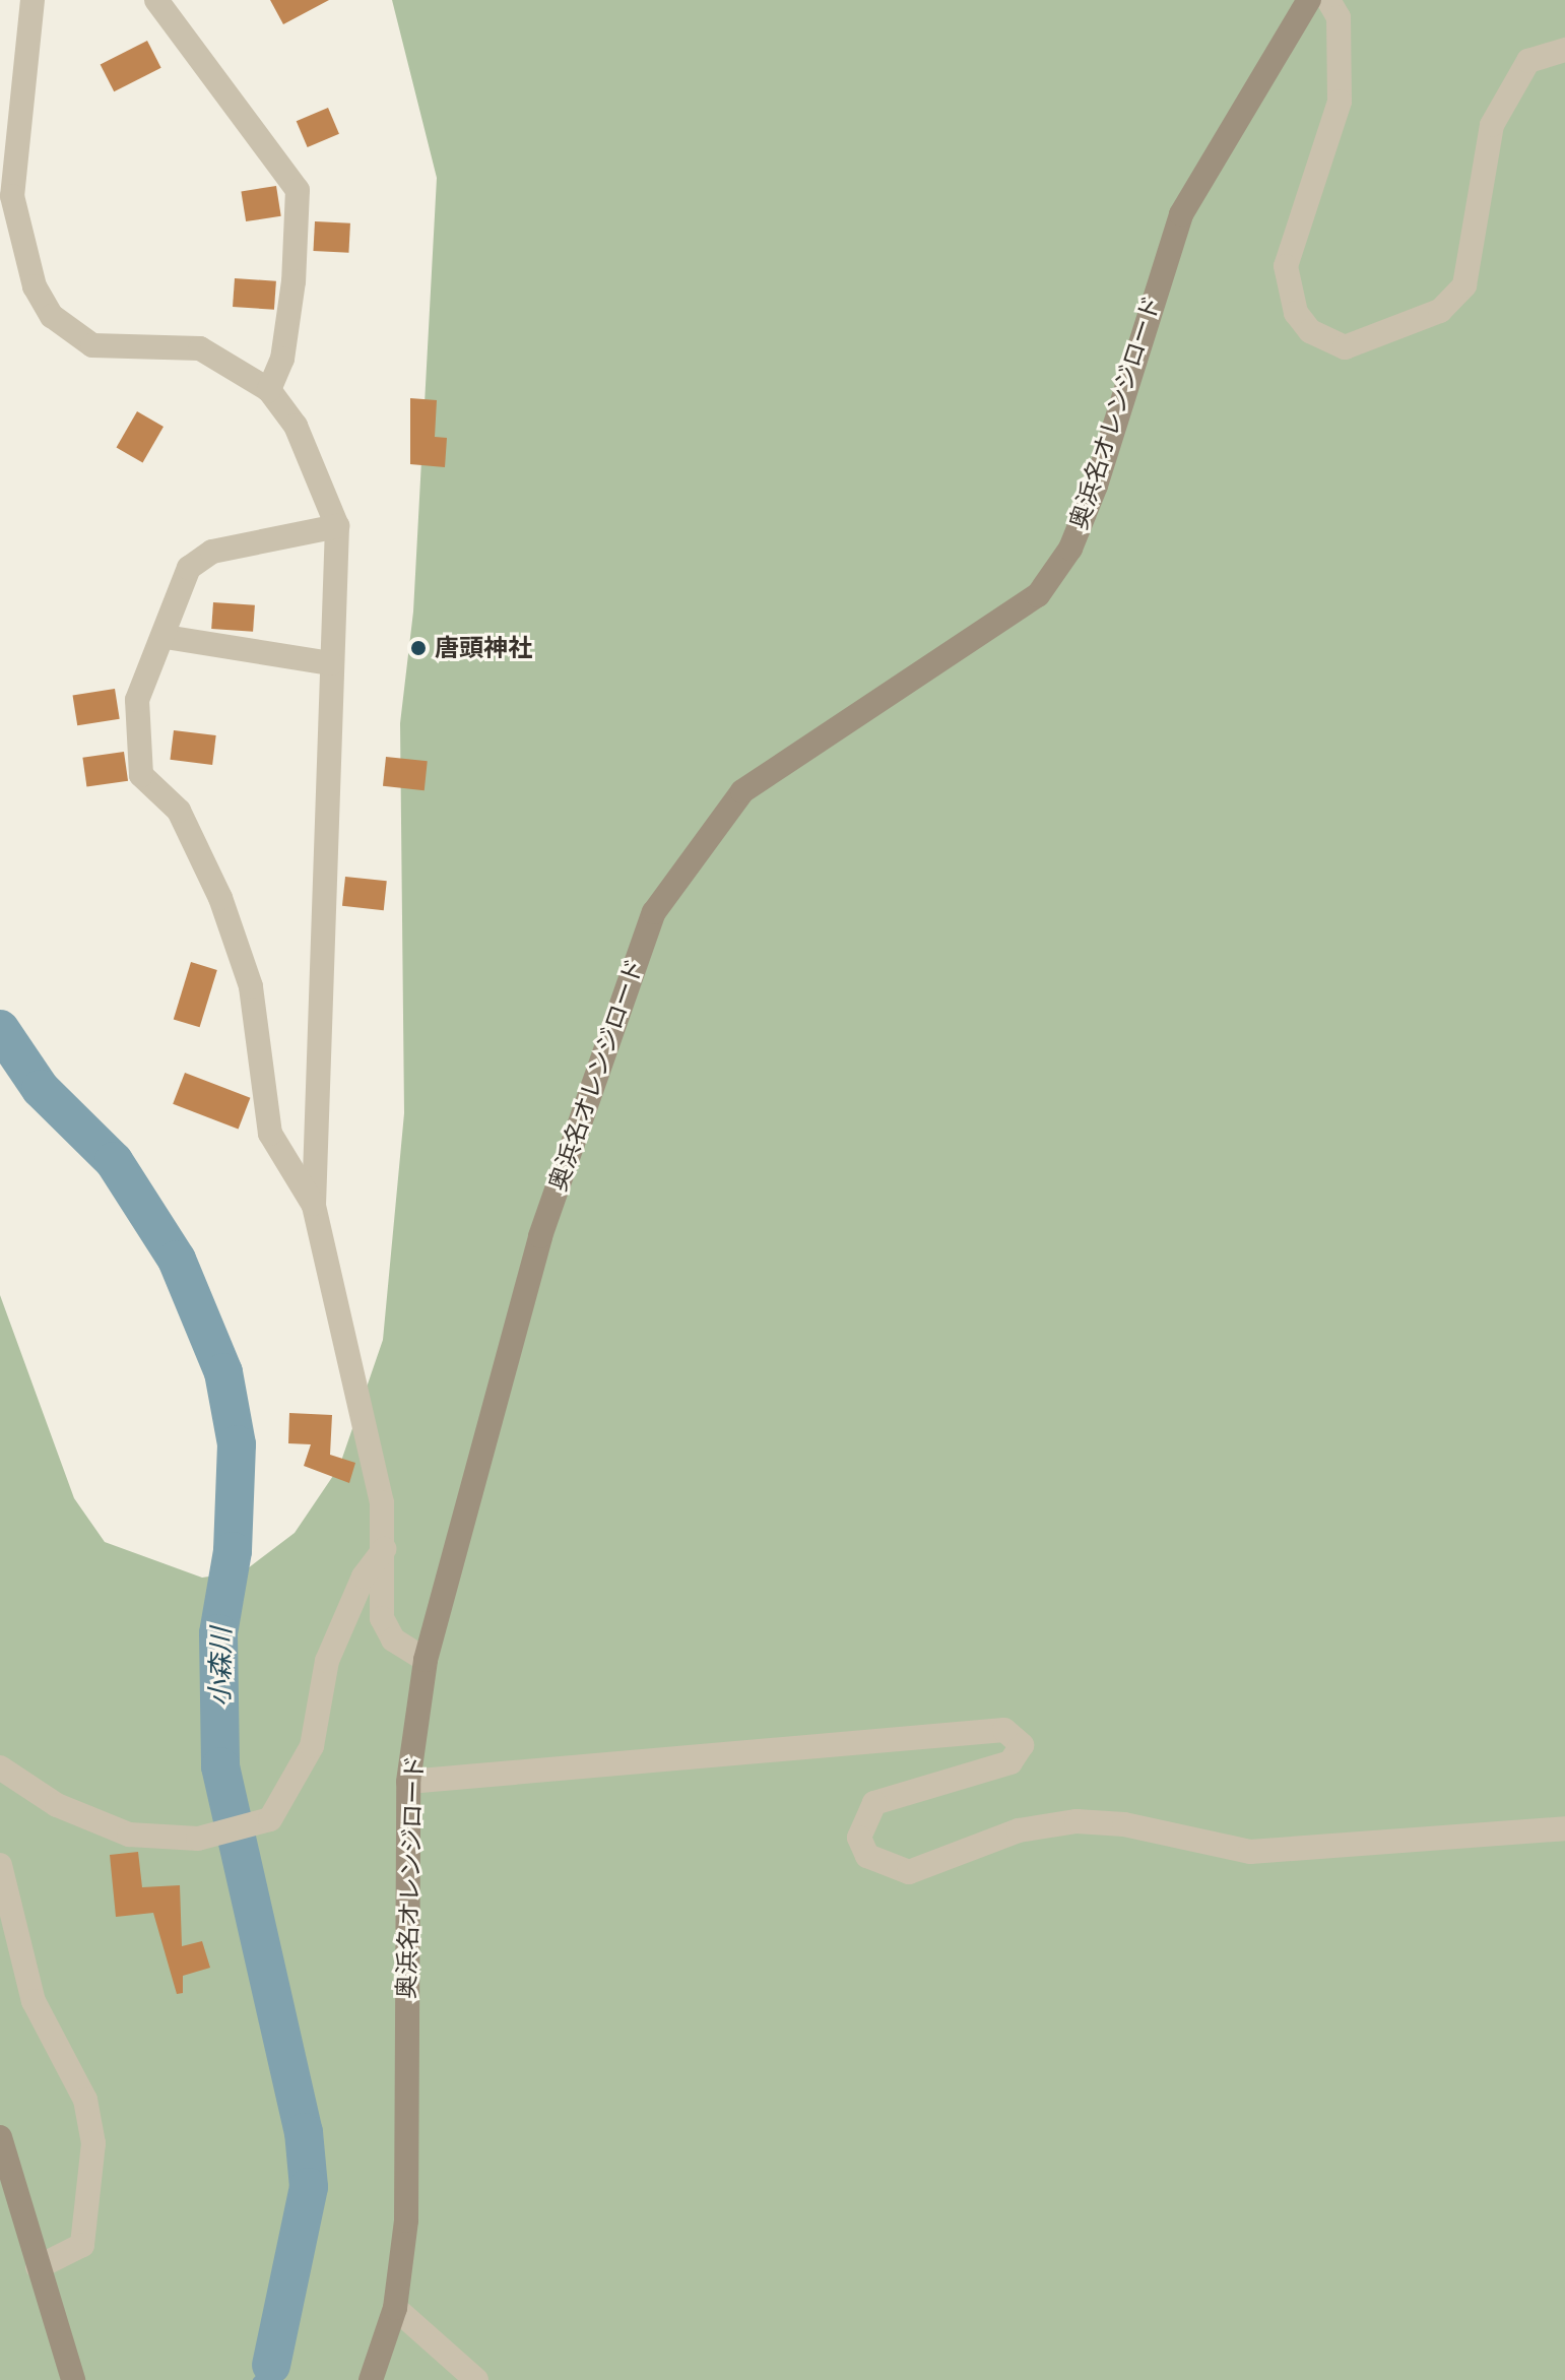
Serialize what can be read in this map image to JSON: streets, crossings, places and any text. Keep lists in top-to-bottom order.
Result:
{
  "streets": {
    "street": ["奥浜名オレンジロード"]
  },
  "water": ["小森川"],
  "places": ["唐頭神社"]
}
